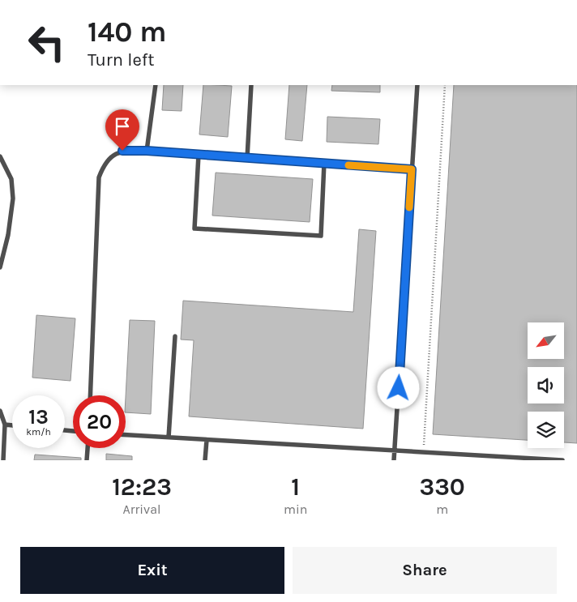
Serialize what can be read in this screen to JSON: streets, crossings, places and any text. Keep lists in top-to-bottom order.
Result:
{
  "north": "bottom left",
  "page": {
    "turn": ["140 m", "Turn left"],
    "speed": "13 km/h",
    "limit": "20",
    "eta": [
      "12:23",
      "Arrival",
      "1",
      "min",
      "330",
      "m"
    ],
    "buttons": ["Exit", "Share"]
  }
}
